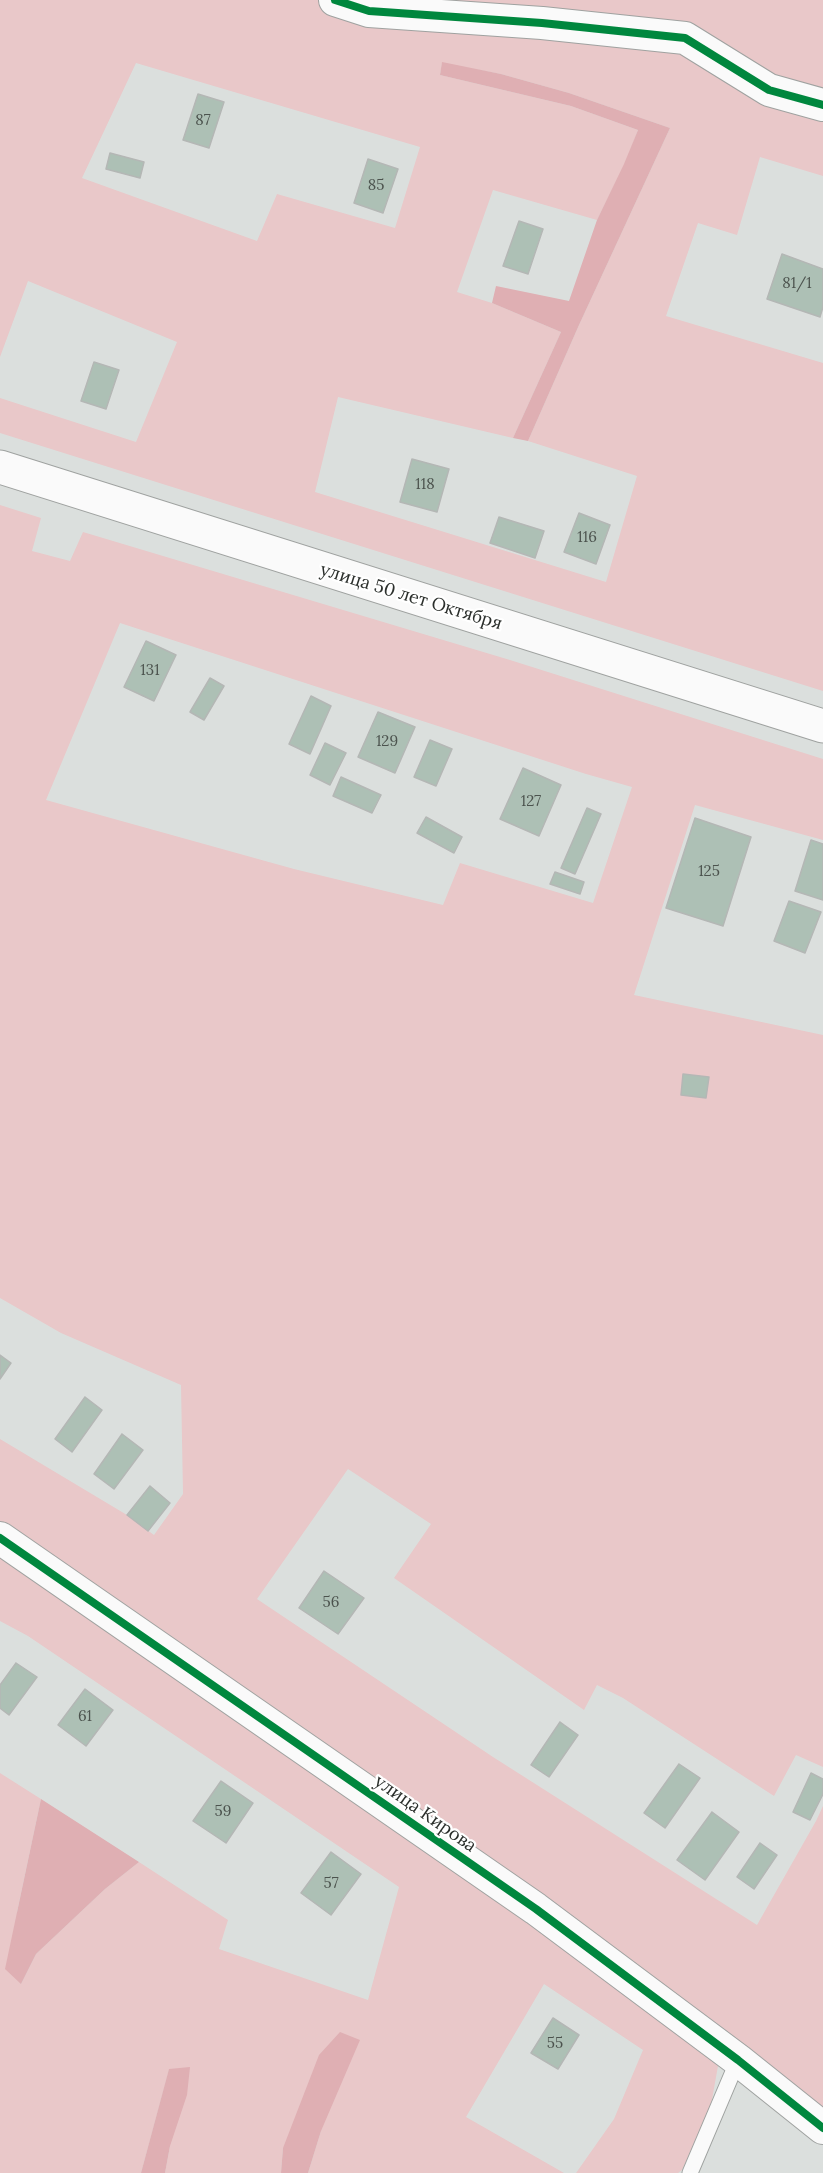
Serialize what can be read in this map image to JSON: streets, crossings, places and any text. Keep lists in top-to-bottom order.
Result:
{
  "streets": {
    "main road": ["улица 50 лет Октября"],
    "street": ["улица Кирова"]
  },
  "house_numbers": [
    "87",
    "85",
    "81/1",
    "118",
    "116",
    "131",
    "129",
    "127",
    "125",
    "56",
    "61",
    "59",
    "57",
    "55"
  ]
}
